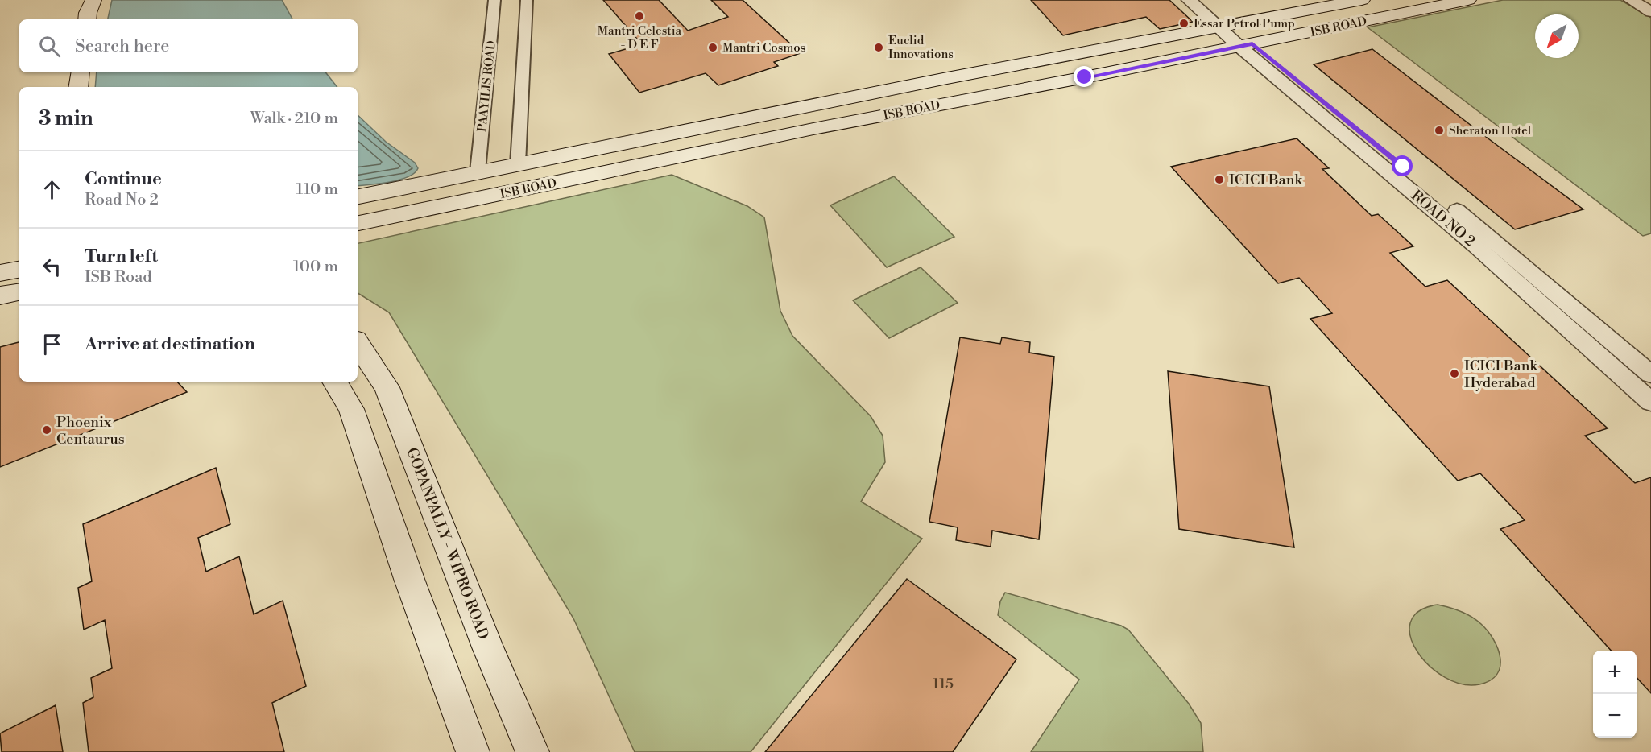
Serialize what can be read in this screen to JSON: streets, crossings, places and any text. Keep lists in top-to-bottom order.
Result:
{
  "streets": {
    "main road": ["ISB ROAD", "GOPANPALLY - WIPRO ROAD"],
    "street": ["PAAYILIS ROAD", "ROAD NO 2"]
  },
  "crossings": [
    ["ISB ROAD", "PAAYILIS ROAD"],
    ["ISB ROAD", "ROAD NO 2"]
  ],
  "places": [
    "Mantri Celestia - D E F",
    "Essar Petrol Pump",
    "Mantri Cosmos",
    "Euclid Innovations",
    "Sheraton Hotel",
    "ICICI Bank",
    "ICICI Bank Hyderabad",
    "Phoenix Centaurus"
  ],
  "house_numbers": ["115"],
  "north": "bottom left",
  "page": {
    "search": "Search here",
    "heading": ["3 min", "Walk · 210 m"],
    "list": [
      ["Continue", "Road No 2", "110 m"],
      ["Turn left", "ISB Road", "100 m"],
      "Arrive at destination"
    ],
    "map_buttons": ["+", "−"]
  }
}
